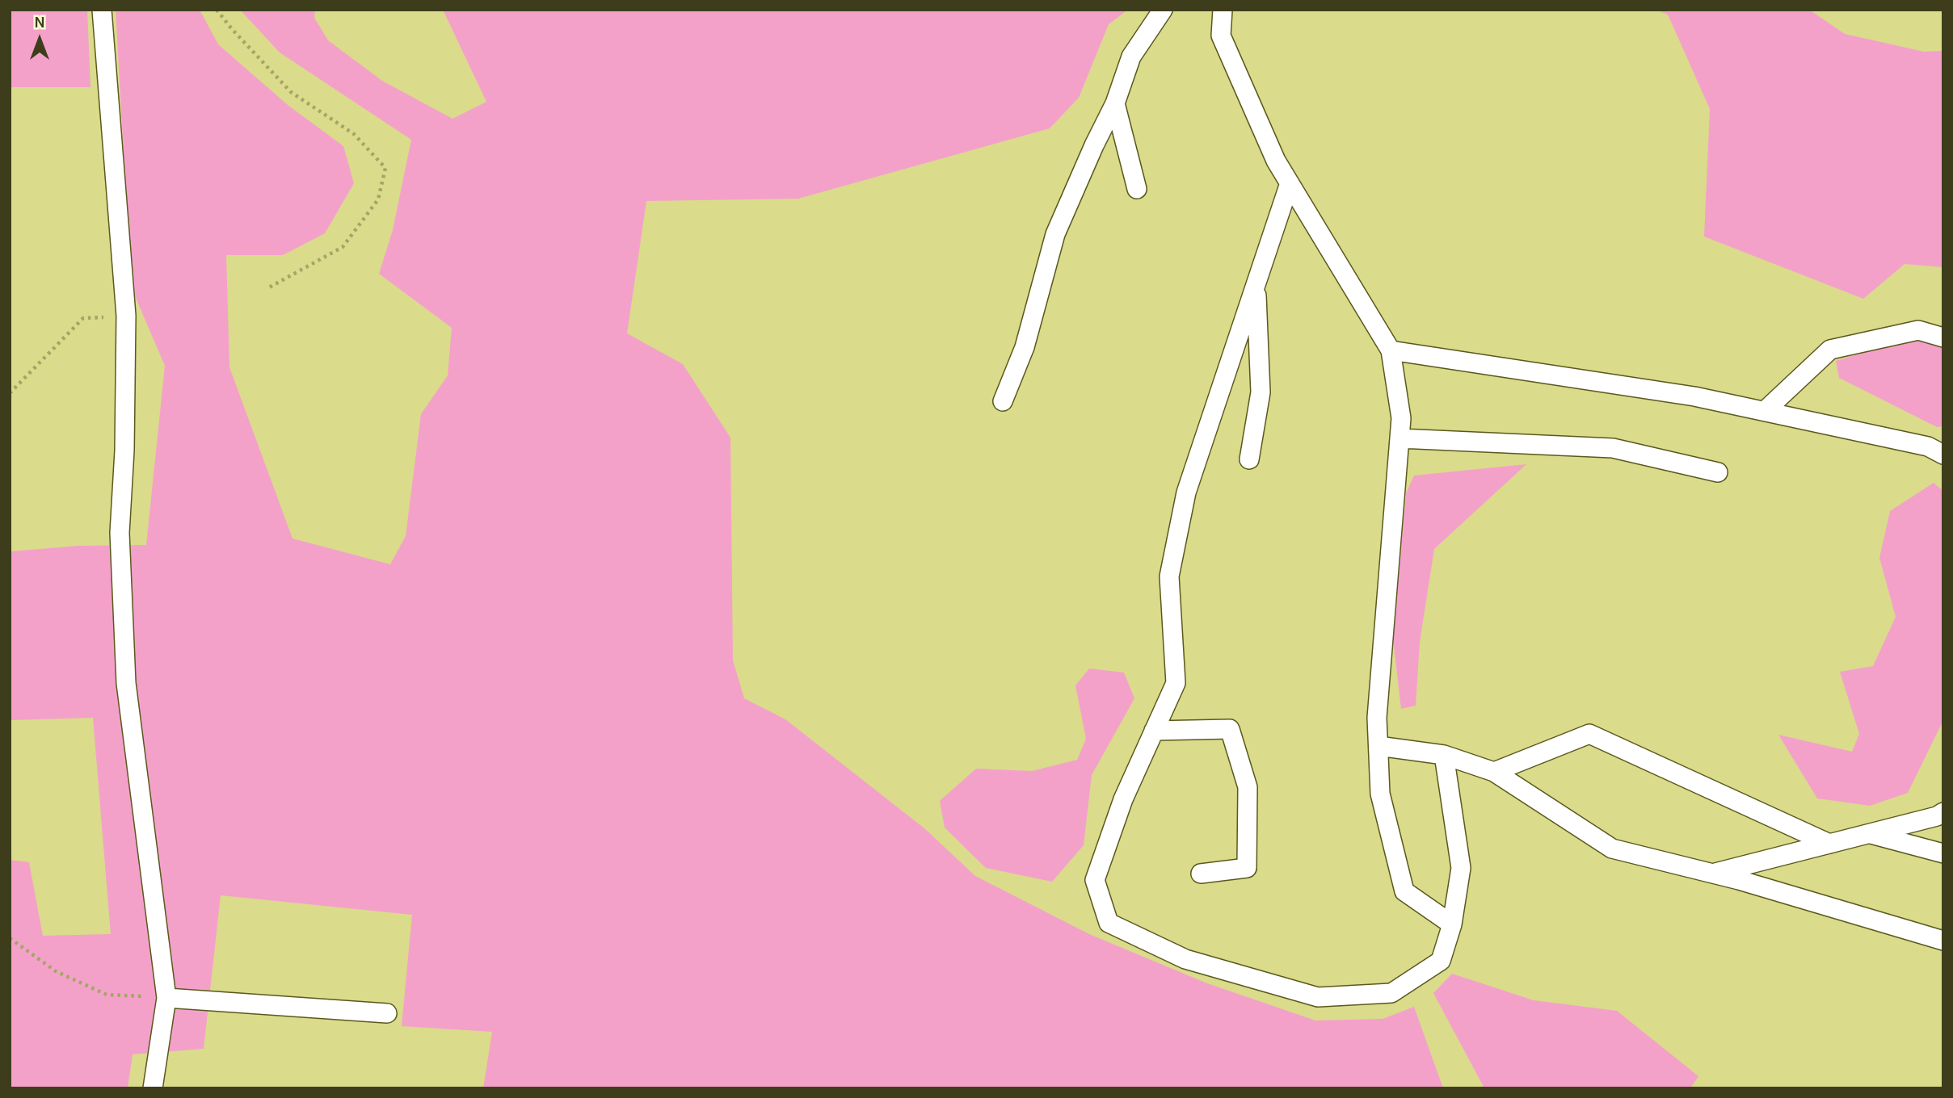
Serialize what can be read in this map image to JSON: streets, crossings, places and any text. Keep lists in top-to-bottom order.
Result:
{
  "north": "top"
}
